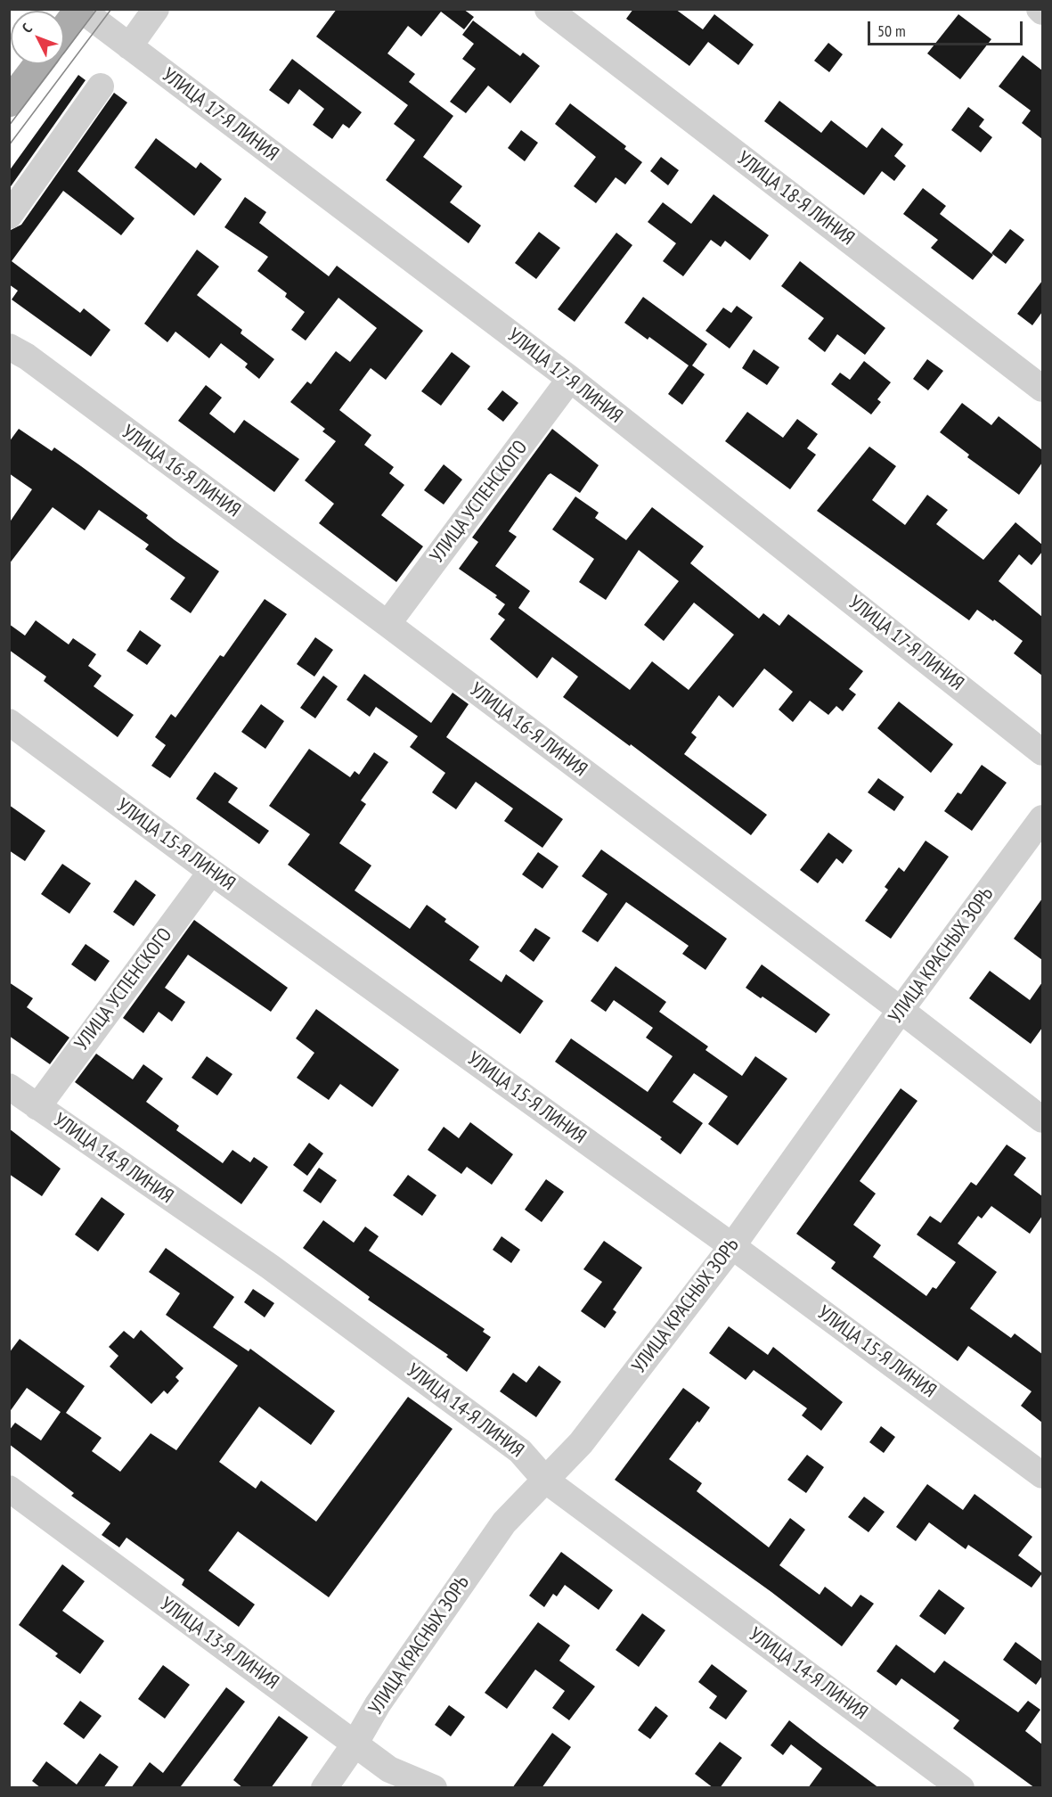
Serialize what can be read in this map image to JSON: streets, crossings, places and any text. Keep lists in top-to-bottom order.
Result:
{
  "streets": {
    "street": [
      "УЛИЦА 17-Я ЛИНИЯ",
      "УЛИЦА 18-Я ЛИНИЯ",
      "УЛИЦА 16-Я ЛИНИЯ",
      "УЛИЦА УСПЕНСКОГО",
      "УЛИЦА 15-Я ЛИНИЯ",
      "УЛИЦА КРАСНЫХ ЗОРЬ",
      "УЛИЦА 14-Я ЛИНИЯ",
      "УЛИЦА 13-Я ЛИНИЯ"
    ]
  },
  "crossings": [
    ["УЛИЦА 17-Я ЛИНИЯ", "УЛИЦА УСПЕНСКОГО"],
    ["УЛИЦА 16-Я ЛИНИЯ", "УЛИЦА УСПЕНСКОГО"],
    ["УЛИЦА 16-Я ЛИНИЯ", "УЛИЦА КРАСНЫХ ЗОРЬ"],
    ["УЛИЦА УСПЕНСКОГО", "УЛИЦА 15-Я ЛИНИЯ"],
    ["УЛИЦА УСПЕНСКОГО", "УЛИЦА 14-Я ЛИНИЯ"],
    ["УЛИЦА 15-Я ЛИНИЯ", "УЛИЦА КРАСНЫХ ЗОРЬ"],
    ["УЛИЦА КРАСНЫХ ЗОРЬ", "УЛИЦА 14-Я ЛИНИЯ"],
    ["УЛИЦА КРАСНЫХ ЗОРЬ", "УЛИЦА 13-Я ЛИНИЯ"]
  ],
  "scale_bar": "50 m",
  "north": "top left"
}
